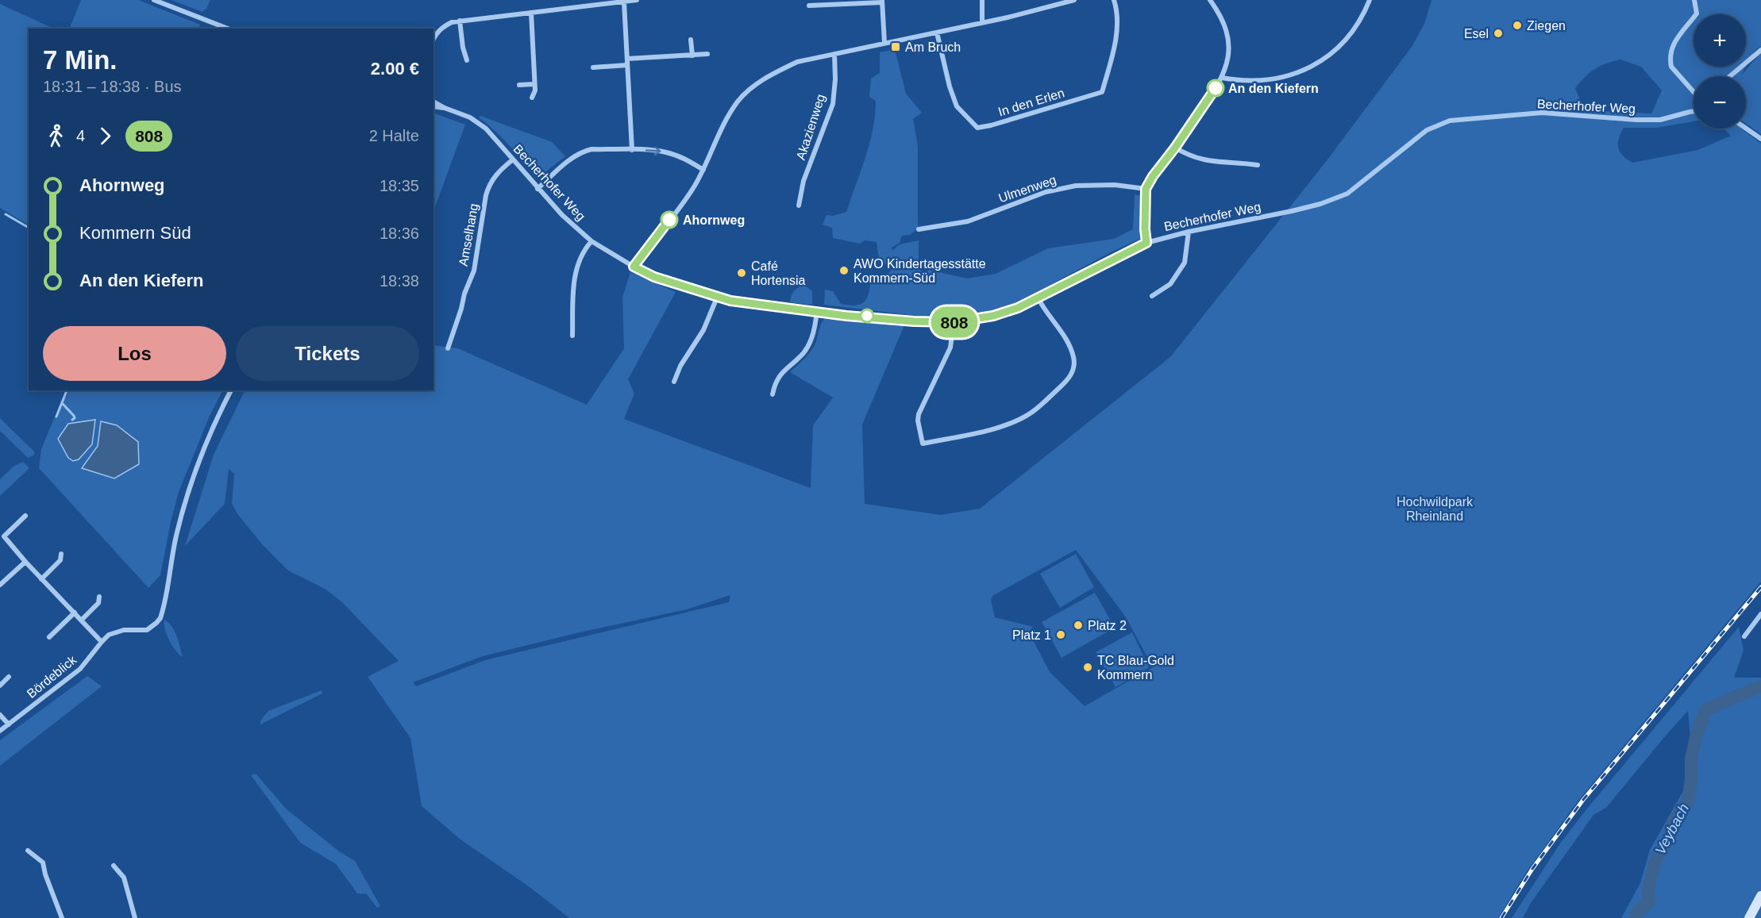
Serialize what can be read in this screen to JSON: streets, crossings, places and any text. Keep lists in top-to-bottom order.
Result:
{
  "streets": {
    "street": [
      "In den Erlen",
      "Becherhofer Weg",
      "Akazienweg",
      "Ulmenweg",
      "Amselhang",
      "Bördeblick"
    ]
  },
  "crossings": [
    ["Becherhofer Weg", "Amselhang"]
  ],
  "water": ["Veybach"],
  "parks": ["Hochwildpark Rheinland"],
  "places": {
    "other": [
      "Ziegen",
      "Esel",
      "An den Kiefern",
      "Ahornweg",
      "AWO Kindertagesstätte Kommern-Süd",
      "Café Hortensia",
      "Platz 2",
      "Platz 1",
      "TC Blau-Gold Kommern"
    ],
    "transit": ["Am Bruch"]
  },
  "lines": ["bus line 808"],
  "page": {
    "on_map": "808",
    "map_buttons": ["+", "−"],
    "heading": ["7 Min.", "18:31 – 18:38 · Bus", "2.00 €"],
    "legs": ["4", "808", "2 Halte"],
    "list": [
      {
        "name": "Ahornweg",
        "value": "18:35"
      },
      {
        "name": "Kommern Süd",
        "value": "18:36"
      },
      {
        "name": "An den Kiefern",
        "value": "18:38"
      }
    ],
    "buttons": ["Los", "Tickets"]
  }
}
